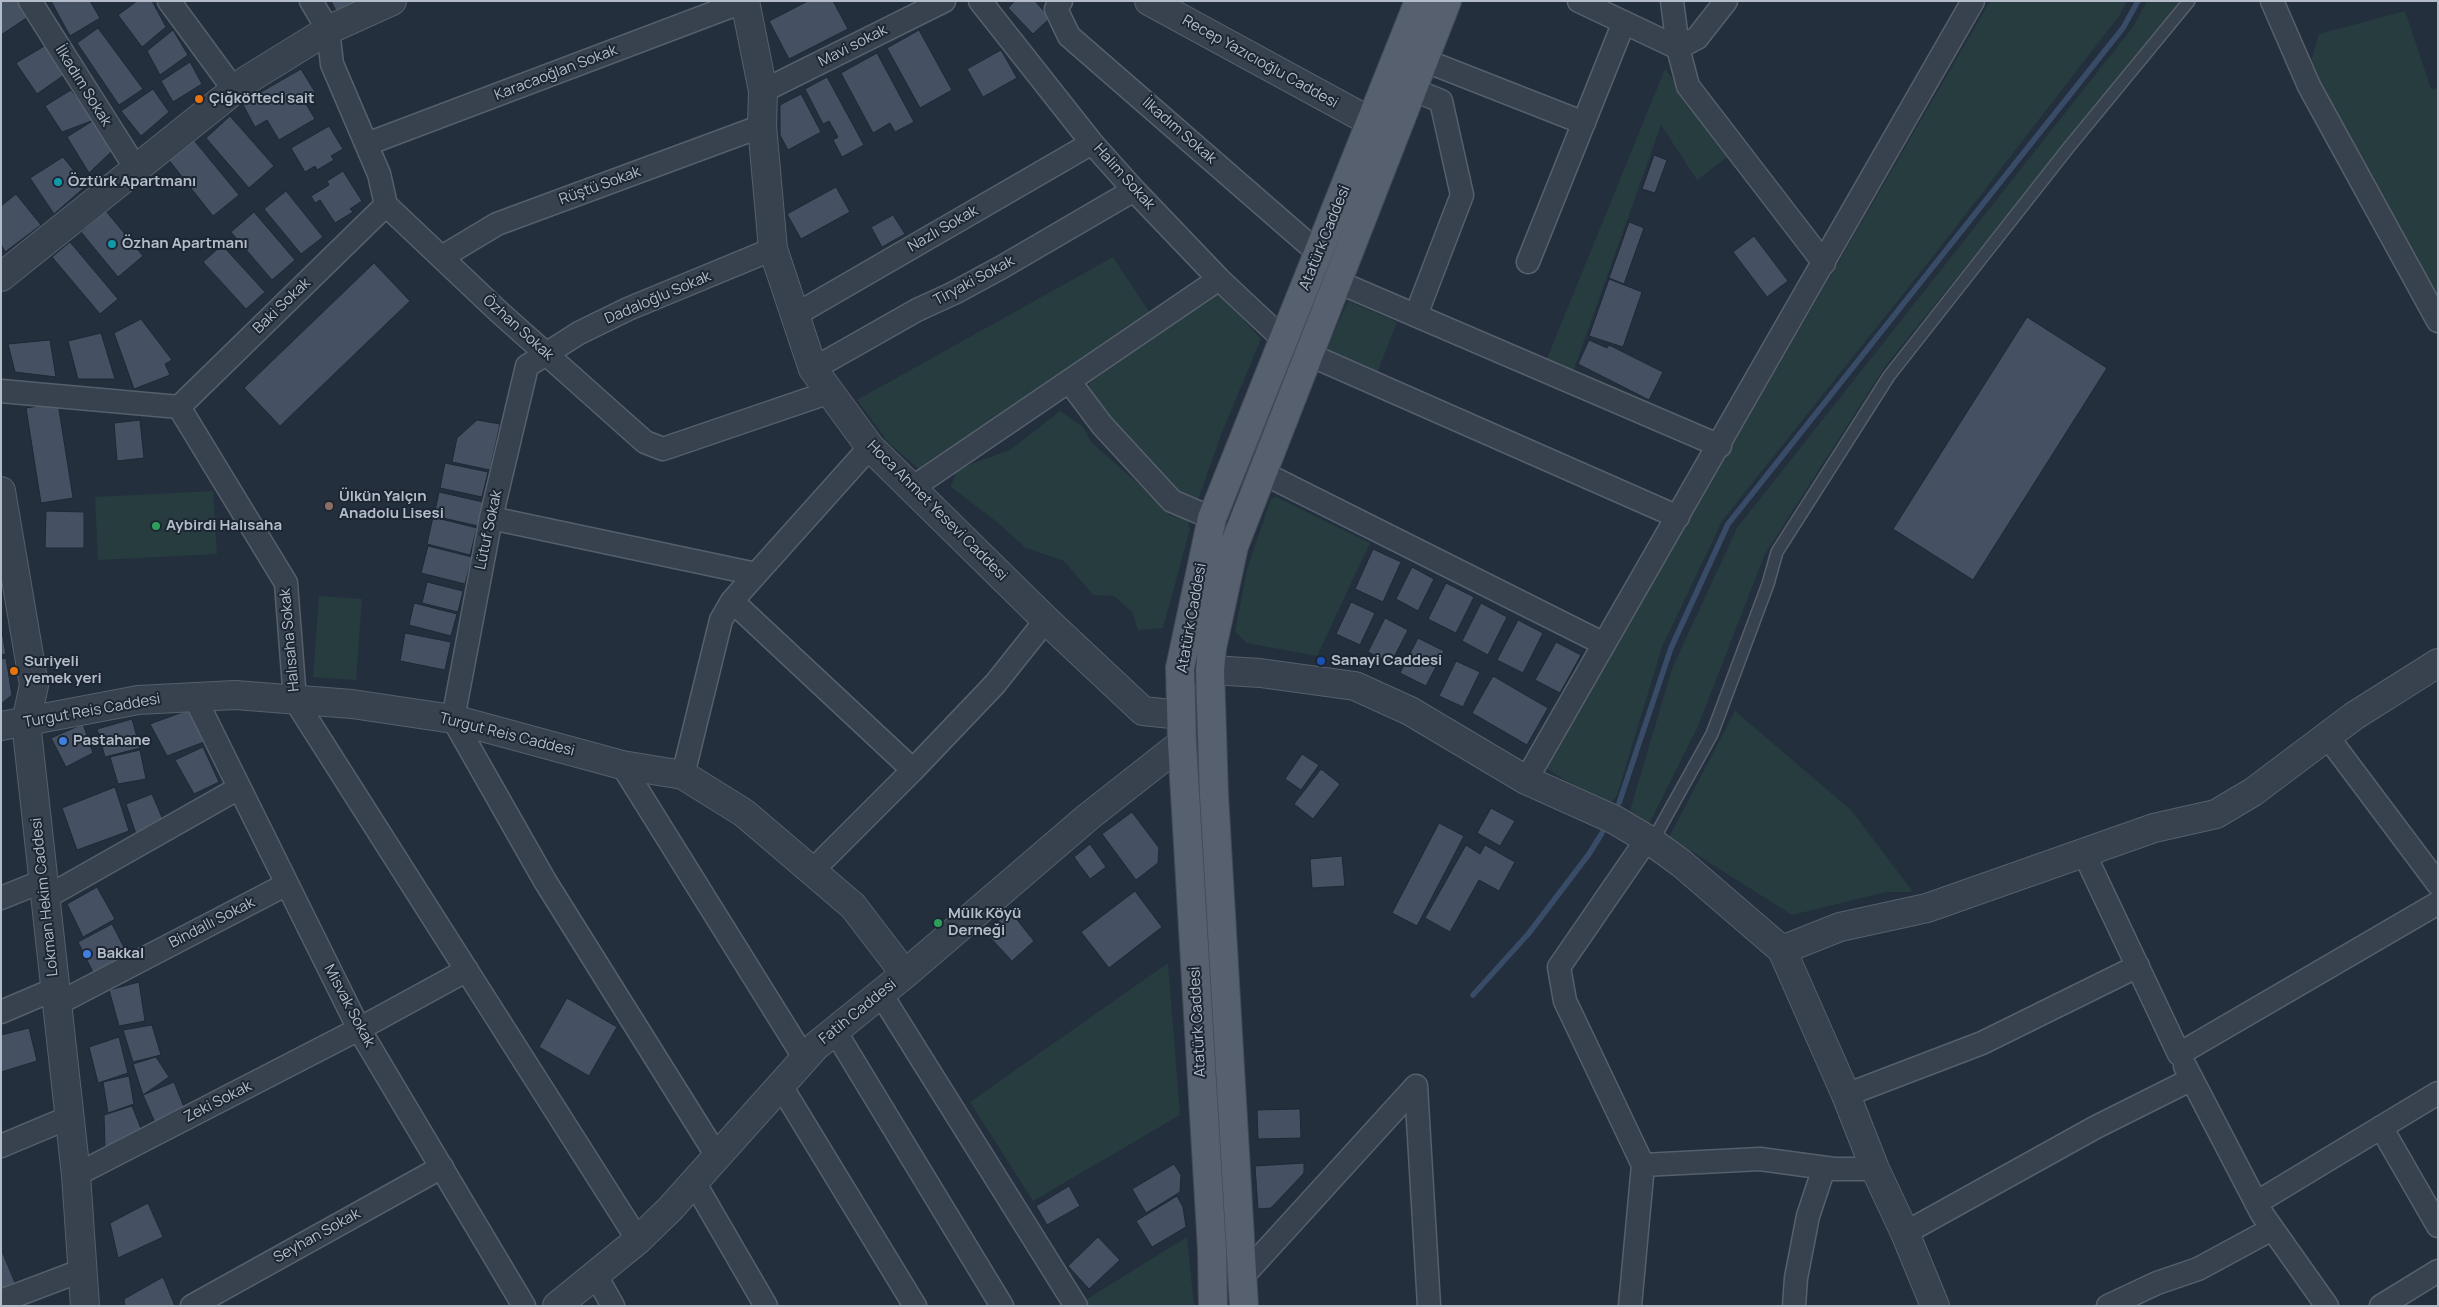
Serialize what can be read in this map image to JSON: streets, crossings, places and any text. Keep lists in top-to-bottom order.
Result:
{
  "streets": {
    "main road": ["Atatürk Caddesi"],
    "street": [
      "Mavi sokak",
      "Recep Yazıcıoğlu Caddesi",
      "Karacaoğlan Sokak",
      "İlkadım Sokak",
      "Halim Sokak",
      "Rüştü Sokak",
      "Nazlı Sokak",
      "Tiryaki Sokak",
      "Dadaloğlu Sokak",
      "Baki Sokak",
      "Özhan Sokak",
      "Hoca Ahmet Yesevi Caddesi",
      "Lütuf Sokak",
      "Halısaha Sokak",
      "Turgut Reis Caddesi",
      "Lokman Hekim Caddesi",
      "Bindallı Sokak",
      "Misvak Sokak",
      "Fatih Caddesi",
      "Zeki Sokak",
      "Seyhan Sokak"
    ]
  },
  "crossings": [
    ["Mavi sokak", "Hoca Ahmet Yesevi Caddesi"],
    ["Recep Yazıcıoğlu Caddesi", "Atatürk Caddesi"],
    ["Karacaoğlan Sokak", "Hoca Ahmet Yesevi Caddesi"],
    ["İlkadım Sokak", "Atatürk Caddesi"],
    ["Halim Sokak", "Nazlı Sokak"],
    ["Halim Sokak", "Atatürk Caddesi"],
    ["Halim Sokak", "Tiryaki Sokak"],
    ["Rüştü Sokak", "Özhan Sokak"],
    ["Rüştü Sokak", "Hoca Ahmet Yesevi Caddesi"],
    ["Nazlı Sokak", "Hoca Ahmet Yesevi Caddesi"],
    ["Atatürk Caddesi", "Hoca Ahmet Yesevi Caddesi"],
    ["Atatürk Caddesi", "Fatih Caddesi"],
    ["Tiryaki Sokak", "Hoca Ahmet Yesevi Caddesi"],
    ["Dadaloğlu Sokak", "Özhan Sokak"],
    ["Dadaloğlu Sokak", "Hoca Ahmet Yesevi Caddesi"],
    ["Dadaloğlu Sokak", "Lütuf Sokak"],
    ["Baki Sokak", "Özhan Sokak"],
    ["Baki Sokak", "Halısaha Sokak"],
    ["Özhan Sokak", "Hoca Ahmet Yesevi Caddesi"],
    ["Özhan Sokak", "Lütuf Sokak"],
    ["Lütuf Sokak", "Turgut Reis Caddesi"],
    ["Halısaha Sokak", "Turgut Reis Caddesi"],
    ["Halısaha Sokak", "Fatih Caddesi"],
    ["Halısaha Sokak", "Zeki Sokak"],
    ["Turgut Reis Caddesi", "Lokman Hekim Caddesi"],
    ["Turgut Reis Caddesi", "Misvak Sokak"],
    ["Turgut Reis Caddesi", "Fatih Caddesi"],
    ["Lokman Hekim Caddesi", "Bindallı Sokak"],
    ["Lokman Hekim Caddesi", "Zeki Sokak"],
    ["Bindallı Sokak", "Misvak Sokak"],
    ["Misvak Sokak", "Zeki Sokak"],
    ["Misvak Sokak", "Seyhan Sokak"]
  ],
  "places": [
    "Çiğköfteci sait",
    "Öztürk Apartmanı",
    "Özhan Apartmanı",
    "Ülkün Yalçın Anadolu Lisesi",
    "Aybirdi Halısaha",
    "Sanayi Caddesi",
    "Suriyeli yemek yeri",
    "Pastahane",
    "Mülk Köyü Derneği",
    "Bakkal"
  ]
}
